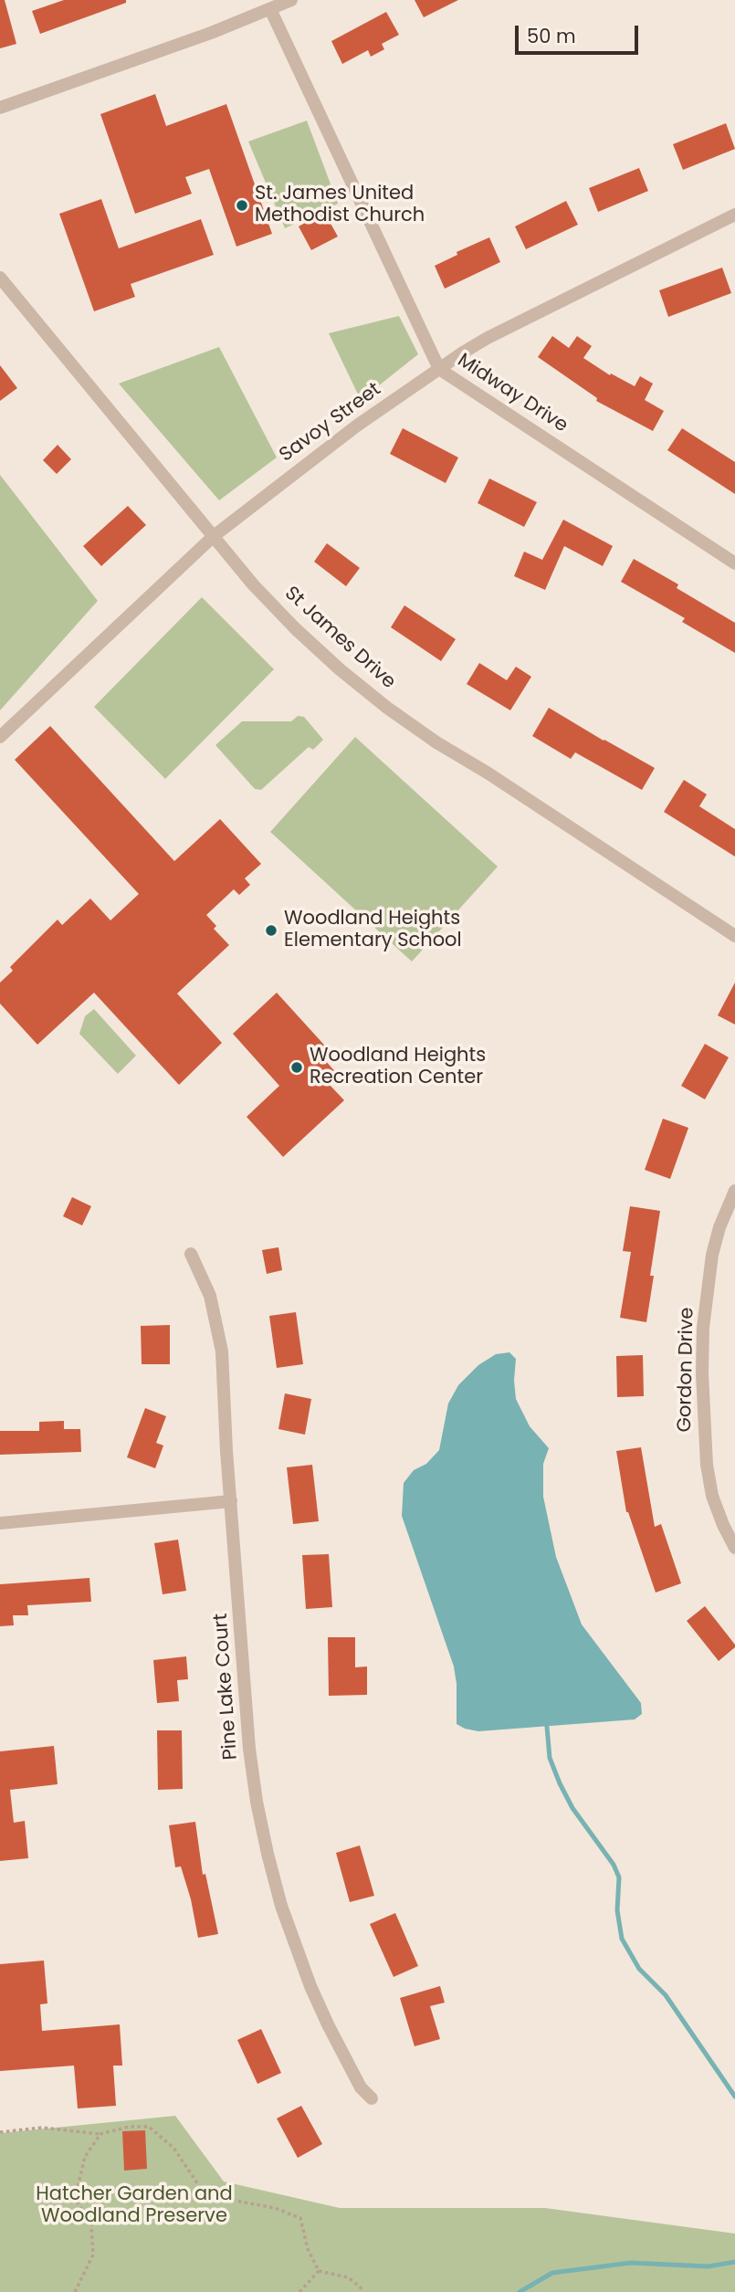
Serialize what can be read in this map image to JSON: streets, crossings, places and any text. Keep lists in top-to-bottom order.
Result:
{
  "streets": {
    "street": [
      "Midway Drive",
      "Savoy Street",
      "St James Drive",
      "Gordon Drive",
      "Pine Lake Court"
    ]
  },
  "crossings": [
    ["Midway Drive", "Savoy Street"],
    ["Savoy Street", "St James Drive"]
  ],
  "parks": ["Hatcher Garden and Woodland Preserve"],
  "places": ["St. James United Methodist Church", "Woodland Heights Elementary School", "Woodland Heights Recreation Center"],
  "scale_bar": "50 m"
}
